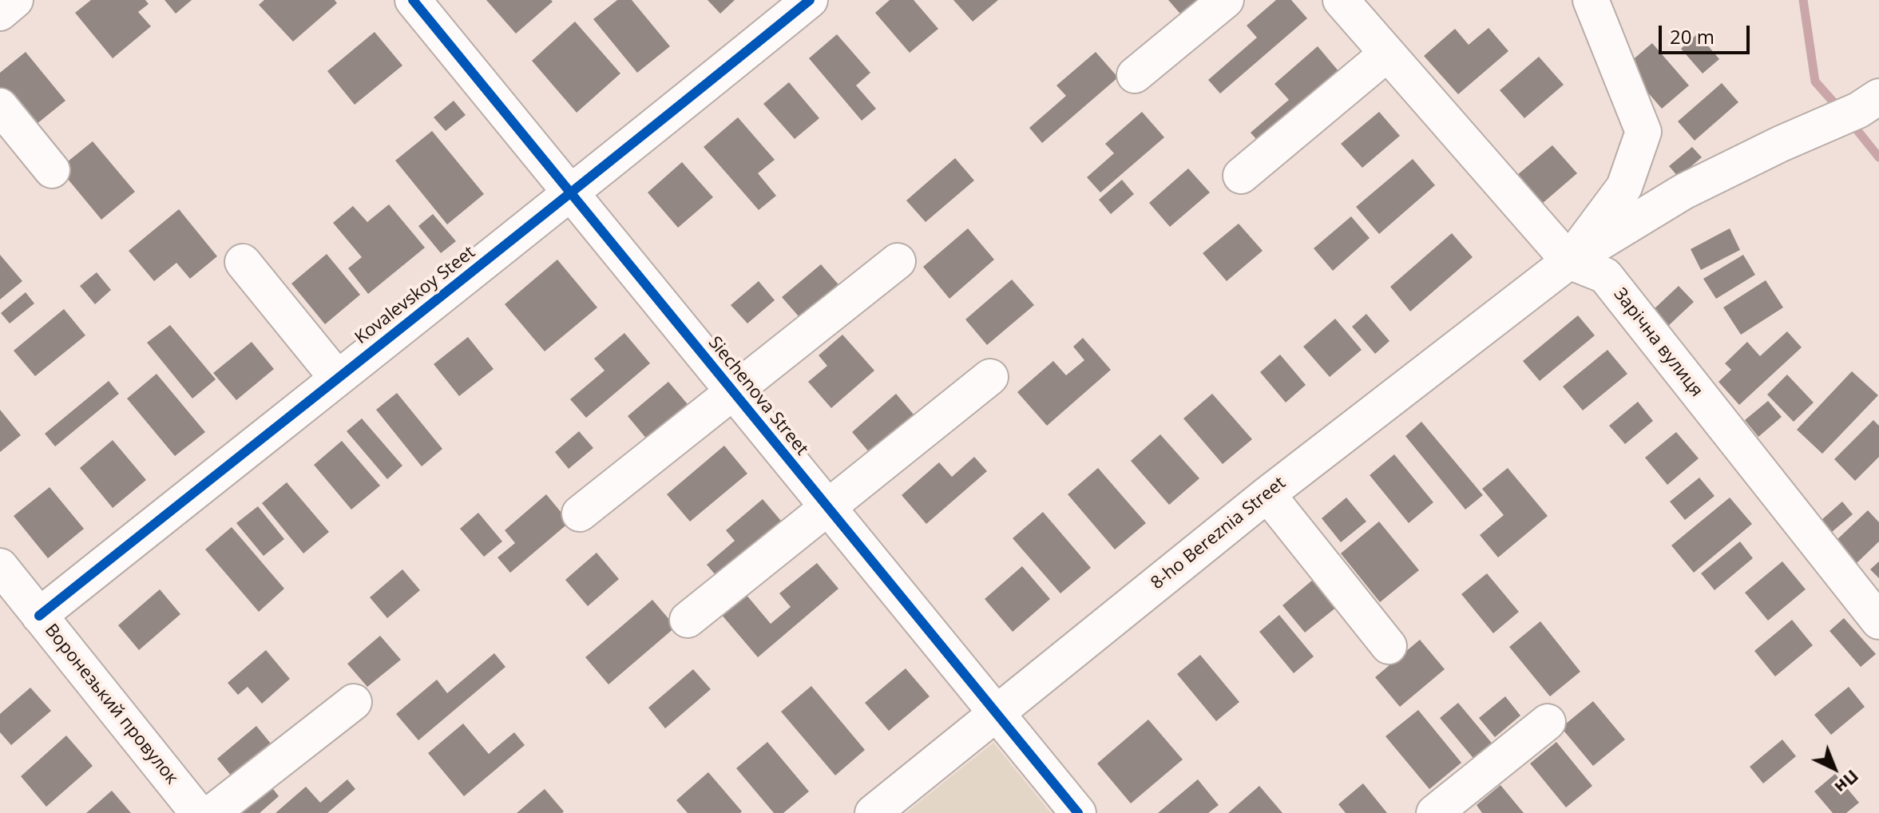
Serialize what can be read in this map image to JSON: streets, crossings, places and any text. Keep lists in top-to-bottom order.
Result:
{
  "streets": {
    "street": [
      "Kovalevskoy Steet",
      "Зарічна вулиця",
      "Siechenova Street",
      "8-ho Bereznia Street",
      "Воронезький провулок"
    ]
  },
  "crossings": [
    ["Kovalevskoy Steet", "Siechenova Street"],
    ["Kovalevskoy Steet", "Воронезький провулок"],
    ["Зарічна вулиця", "8-ho Bereznia Street"],
    ["Siechenova Street", "8-ho Bereznia Street"]
  ],
  "scale_bar": "20 m",
  "north": "bottom right"
}
